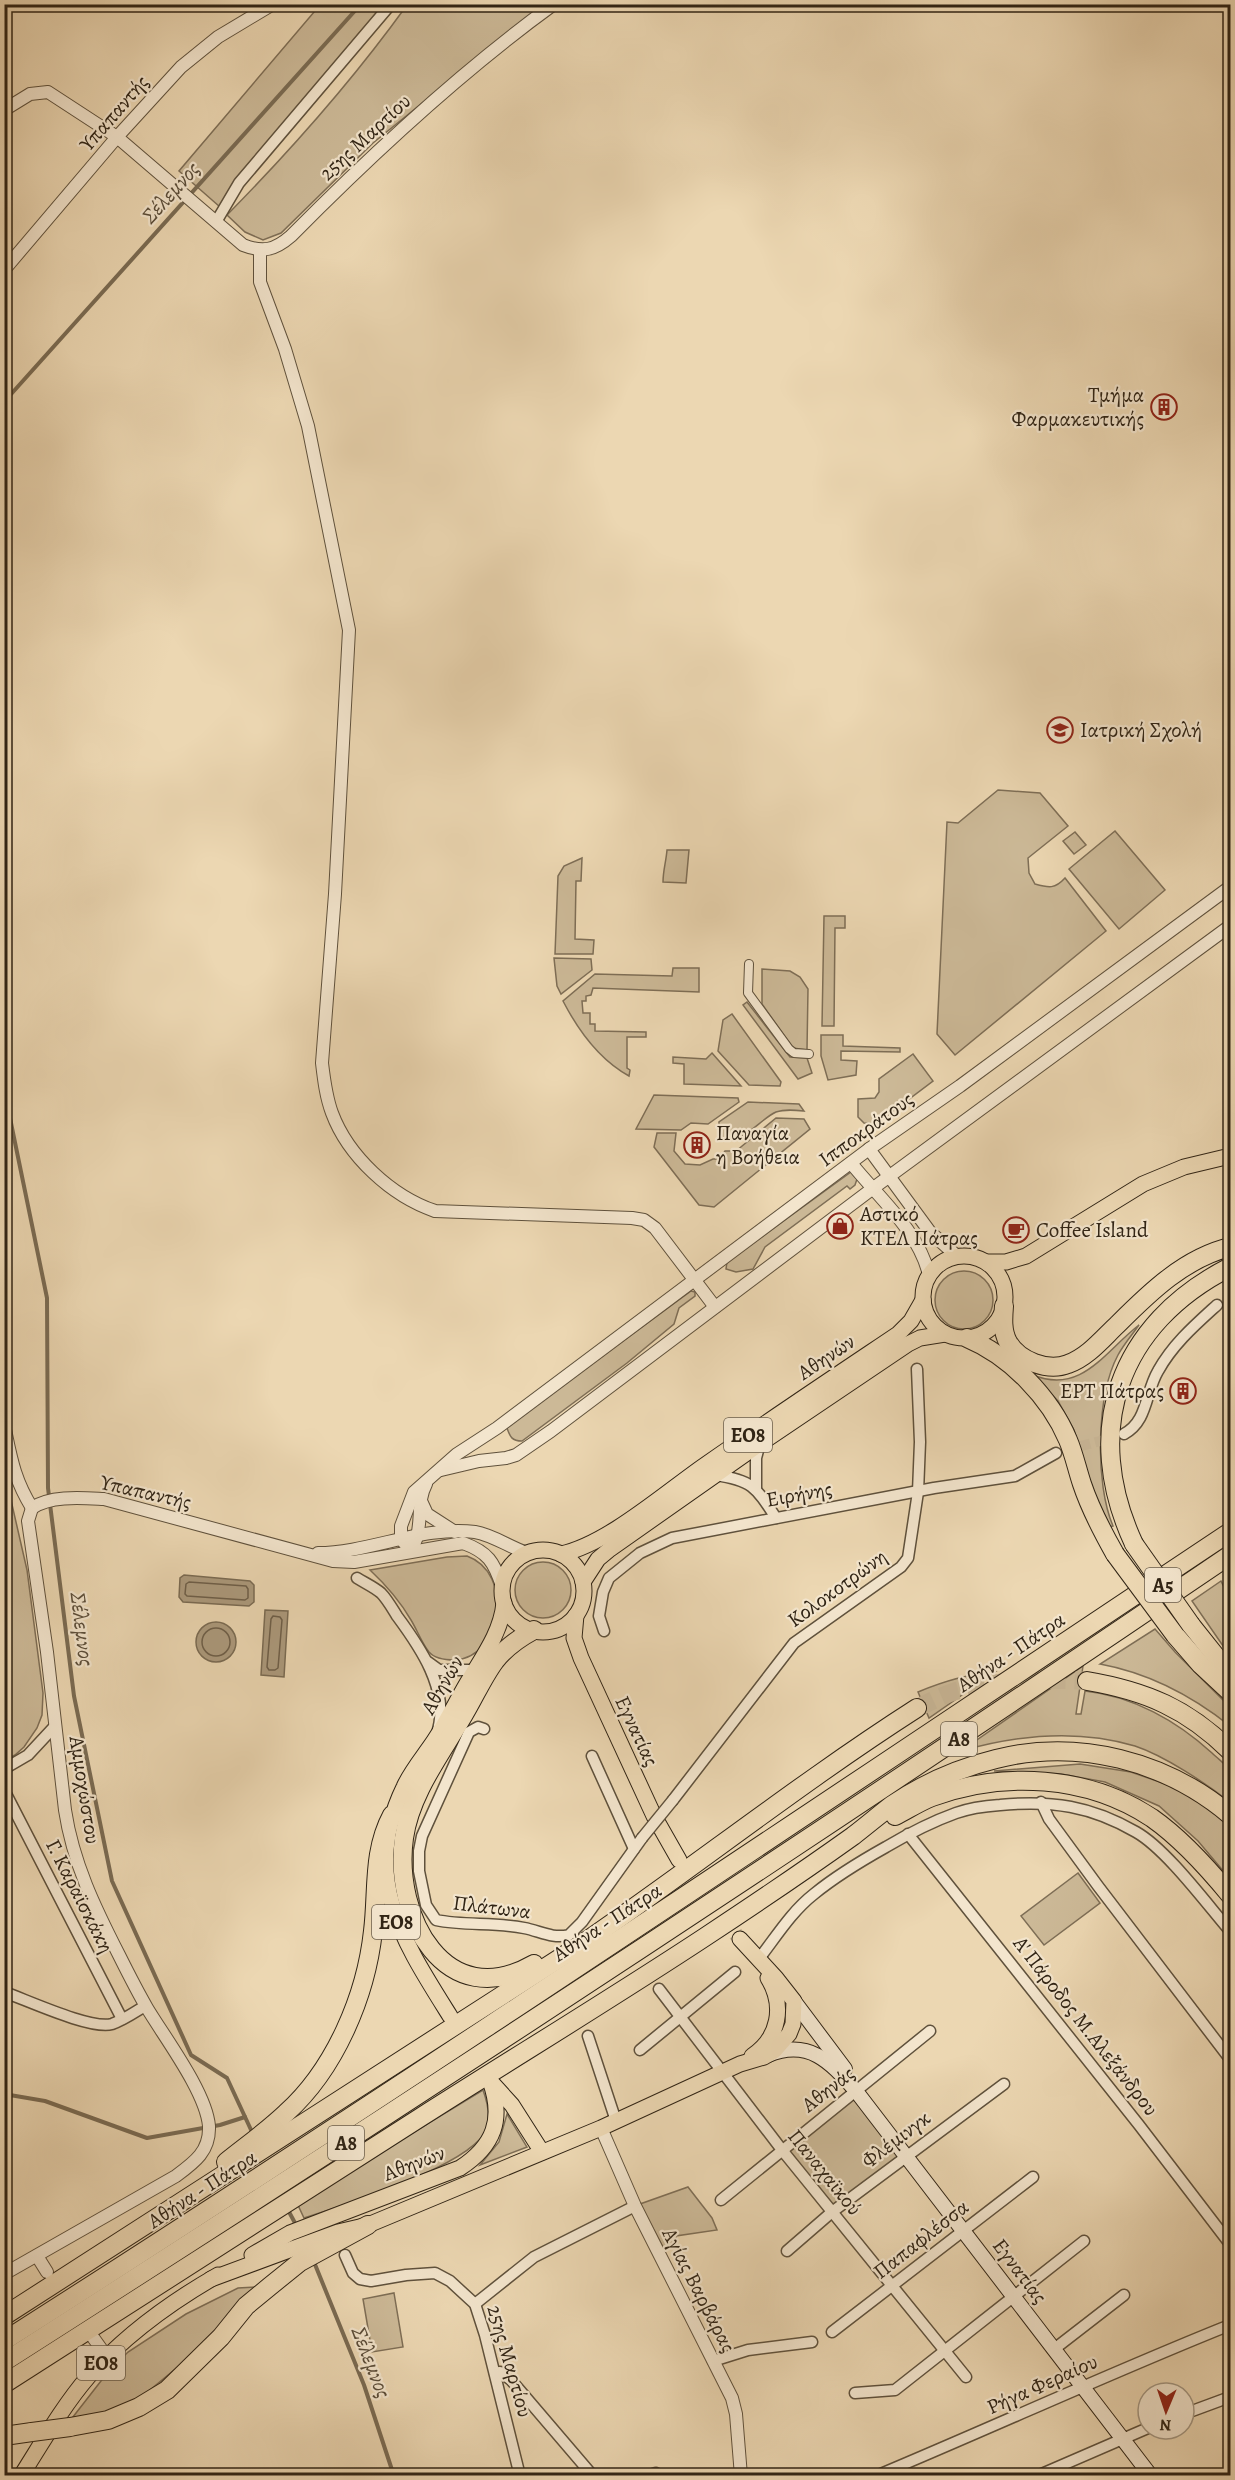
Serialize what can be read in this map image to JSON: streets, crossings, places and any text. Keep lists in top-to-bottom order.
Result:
{
  "streets": {
    "highway": ["Α5", "Αθήνα - Πάτρα", "Α8"],
    "main road": ["Αθηνών", "ΕΟ8", "Εγνατίας"],
    "street": [
      "Υπαπαντής",
      "25ης Μαρτίου",
      "Ιπποκράτους",
      "Ειρήνης",
      "Κολοκοτρώνη",
      "Αμμοχώστου",
      "Γ. Καραϊσκάκη",
      "Πλάτωνα",
      "Α' Πάροδος Μ.Αλεξάνδρου",
      "Αθηνάς",
      "Φλέμινγκ",
      "Παναχαϊκού",
      "Παπαφλέσσα",
      "Αγίας Βαρβάρας",
      "Ρήγα Φεραίου"
    ]
  },
  "crossings": [
    ["Υπαπαντής", "Αμμοχώστου"],
    ["Αθηνών", "Εγνατίας"],
    ["Αθηνών", "Παναχαϊκού"],
    ["Αθηνών", "Αγίας Βαρβάρας"],
    ["Ειρήνης", "Κολοκοτρώνη"],
    ["Κολοκοτρώνη", "Πλάτωνα"],
    ["Εγνατίας", "Αθηνάς"],
    ["Εγνατίας", "Φλέμινγκ"],
    ["Εγνατίας", "Παπαφλέσσα"],
    ["Εγνατίας", "Ρήγα Φεραίου"],
    ["Αθηνάς", "Παναχαϊκού"],
    ["Φλέμινγκ", "Παναχαϊκού"],
    ["Παναχαϊκού", "Παπαφλέσσα"]
  ],
  "water": ["Σέλεμνος"],
  "places": {
    "building": ["Τμήμα Φαρμακευτικής", "Παναγία η Βοήθεια", "ΕΡΤ Πάτρας"],
    "school or university": ["Ιατρική Σχολή"],
    "shop": ["Αστικό ΚΤΕΛ Πάτρας"],
    "cafe": ["Coffee Island"]
  },
  "north": "bottom"
}
